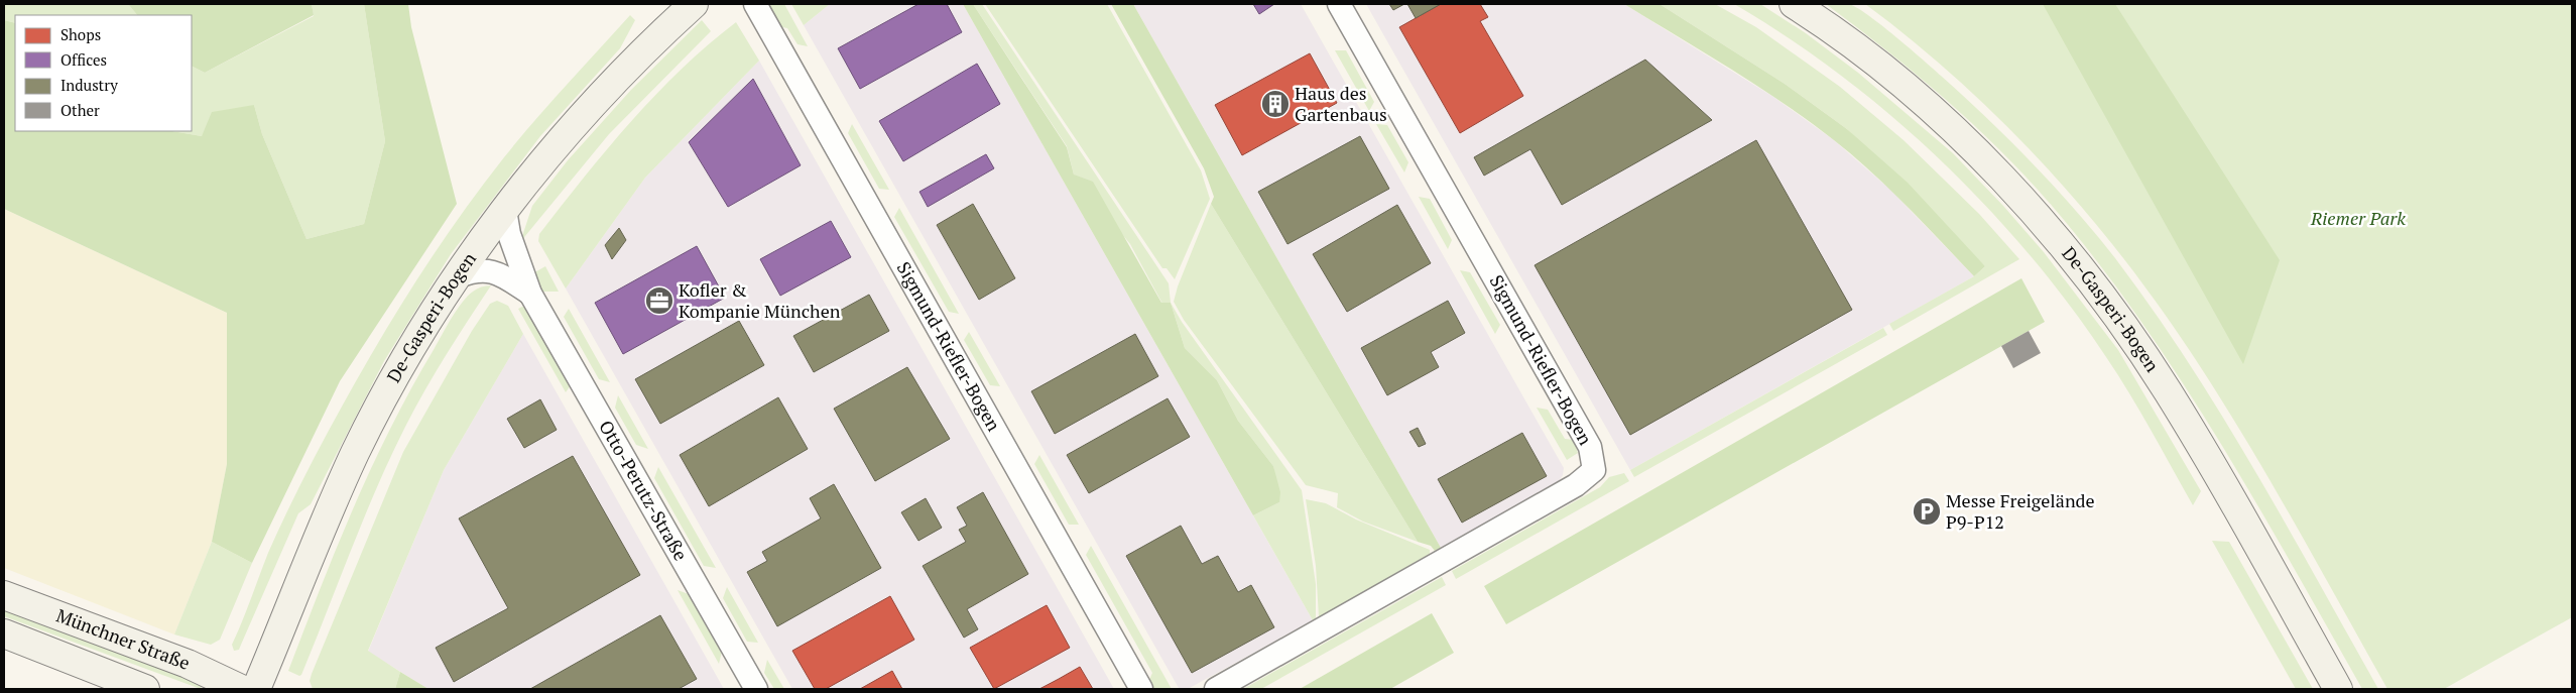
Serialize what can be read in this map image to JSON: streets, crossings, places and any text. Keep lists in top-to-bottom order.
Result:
{
  "streets": {
    "main road": ["De-Gasperi-Bogen", "Münchner Straße"],
    "street": ["Sigmund-Riefler-Bogen", "Otto-Perutz-Straße"]
  },
  "crossings": [
    ["De-Gasperi-Bogen", "Otto-Perutz-Straße"]
  ],
  "parks": ["Riemer Park"],
  "places": {
    "building": ["Haus des Gartenbaus"],
    "office": ["Kofler & Kompanie München"],
    "parking": ["Messe Freigelände P9-P12"]
  },
  "legend": [
    "Shops",
    "Offices",
    "Industry",
    "Other"
  ]
}
